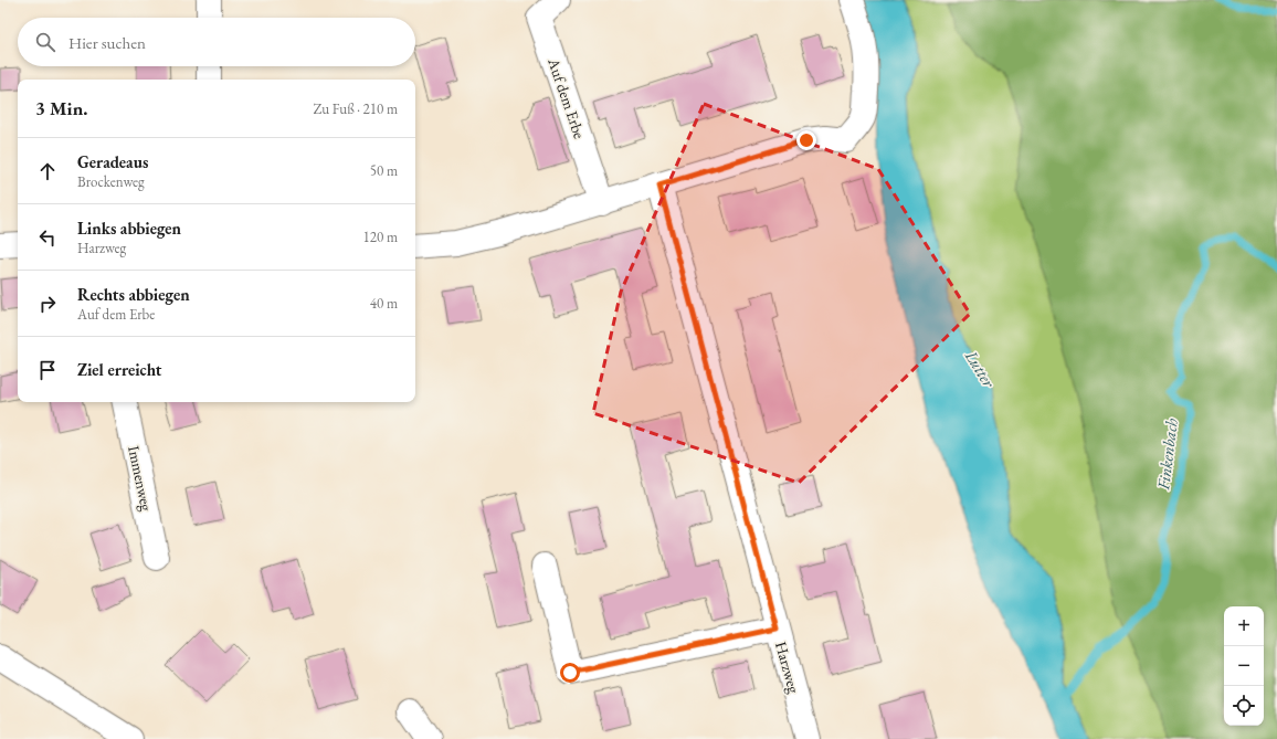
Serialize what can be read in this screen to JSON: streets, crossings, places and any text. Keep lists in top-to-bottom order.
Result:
{
  "streets": {
    "street": ["Auf dem Erbe", "Immenweg", "Harzweg"]
  },
  "water": ["Lutter", "Finkenbach"],
  "page": {
    "search": "Hier suchen",
    "heading": ["3 Min.", "Zu Fuß · 210 m"],
    "list": [
      ["Geradeaus", "Brockenweg", "50 m"],
      ["Links abbiegen", "Harzweg", "120 m"],
      ["Rechts abbiegen", "Auf dem Erbe", "40 m"],
      "Ziel erreicht"
    ],
    "map_buttons": ["+", "−"]
  }
}
